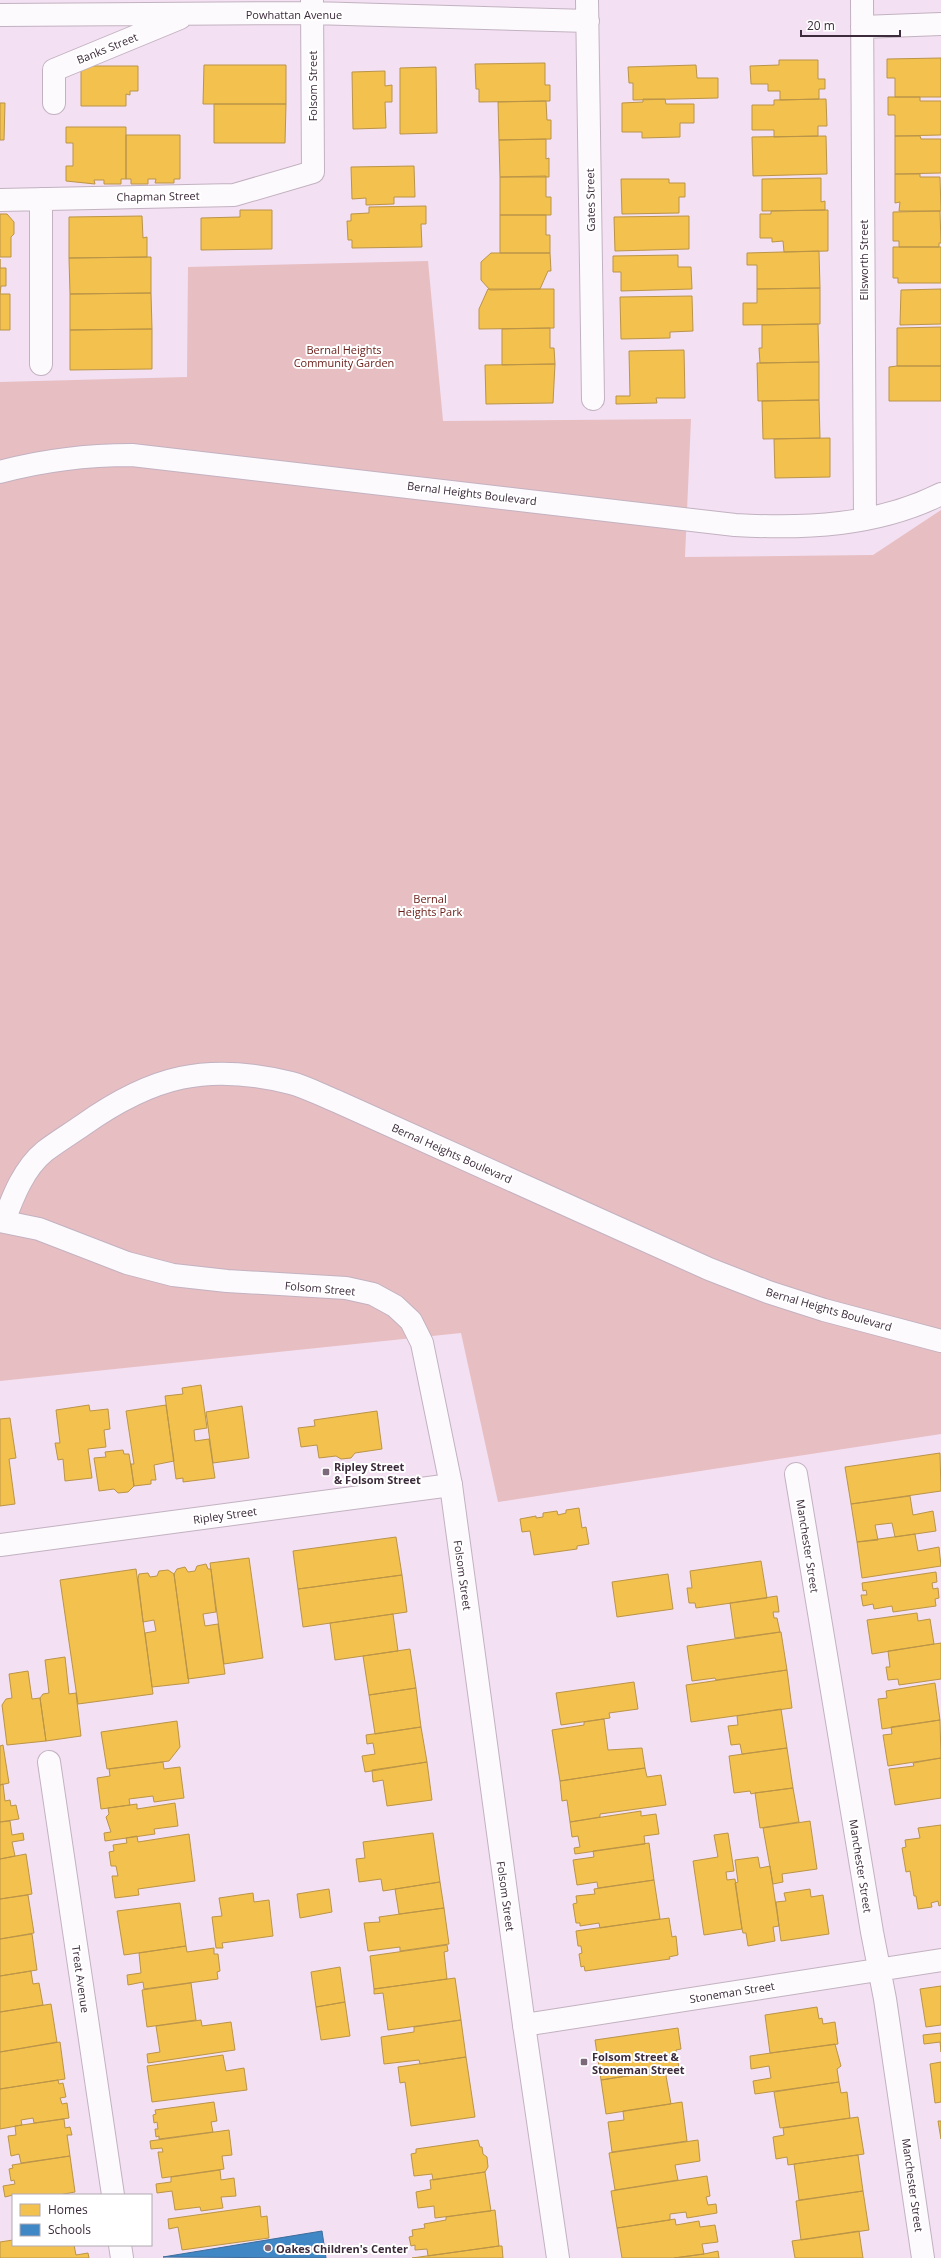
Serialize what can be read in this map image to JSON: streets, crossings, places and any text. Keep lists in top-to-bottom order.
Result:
{
  "streets": {
    "street": [
      "Powhattan Avenue",
      "Banks Street",
      "Folsom Street",
      "Chapman Street",
      "Gates Street",
      "Ellsworth Street",
      "Bernal Heights Boulevard",
      "Ripley Street",
      "Manchester Street",
      "Treat Avenue",
      "Stoneman Street"
    ]
  },
  "crossings": [
    ["Powhattan Avenue", "Banks Street"],
    ["Powhattan Avenue", "Folsom Street"],
    ["Powhattan Avenue", "Gates Street"],
    ["Folsom Street", "Chapman Street"],
    ["Folsom Street", "Bernal Heights Boulevard"],
    ["Folsom Street", "Ripley Street"],
    ["Folsom Street", "Stoneman Street"],
    ["Ellsworth Street", "Bernal Heights Boulevard"],
    ["Manchester Street", "Stoneman Street"]
  ],
  "parks": ["Bernal Heights Community Garden", "Bernal Heights Park"],
  "places": {
    "transit": ["Ripley Street & Folsom Street", "Folsom Street & Stoneman Street"],
    "other": ["Oakes Children's Center"]
  },
  "legend": ["Homes", "Schools"],
  "scale_bar": "20 m"
}
